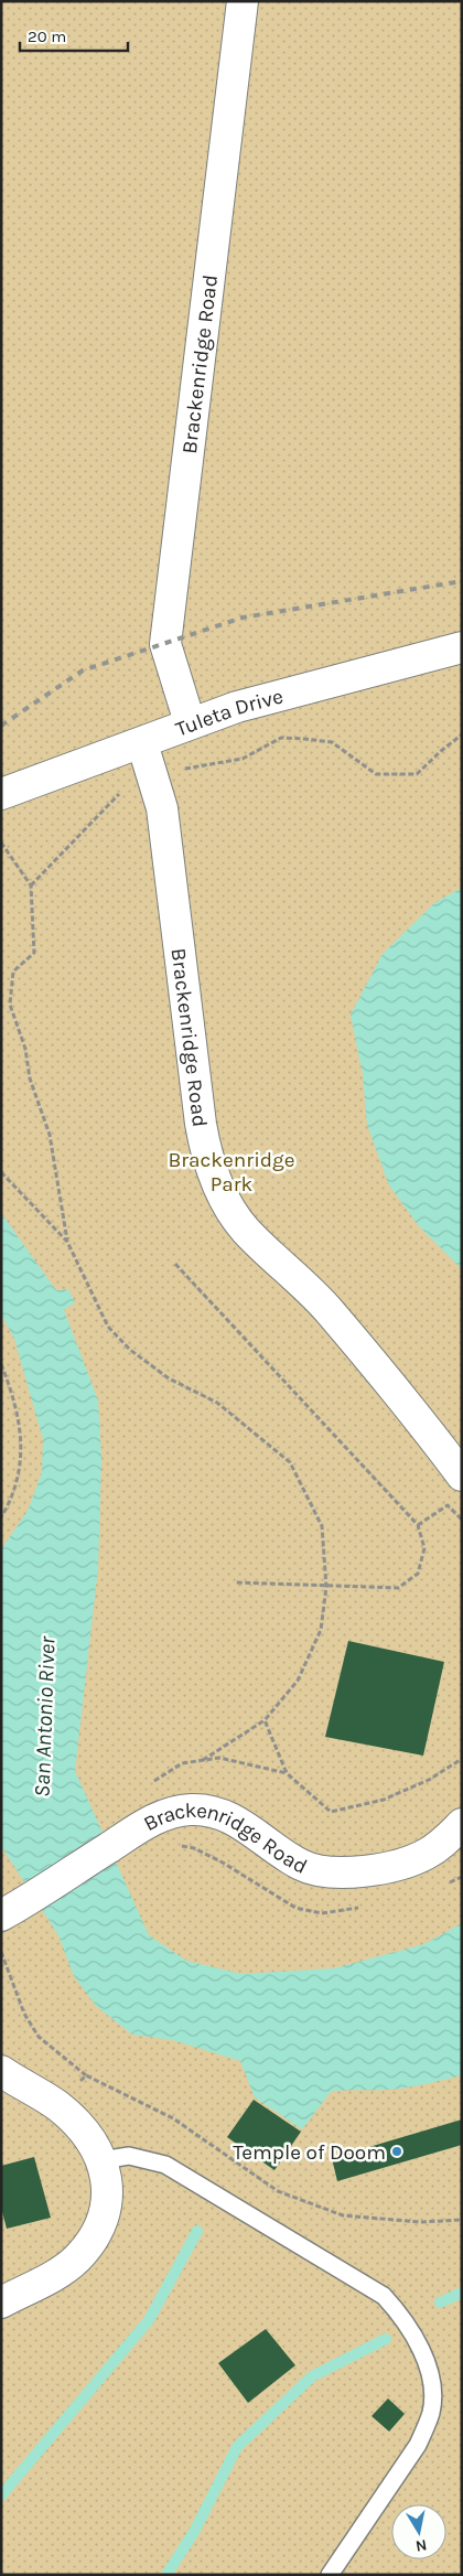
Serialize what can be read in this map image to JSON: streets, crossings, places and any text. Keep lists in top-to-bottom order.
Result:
{
  "streets": {
    "street": ["Brackenridge Road", "Tuleta Drive"]
  },
  "crossings": [
    ["Brackenridge Road", "Tuleta Drive"]
  ],
  "water": ["San Antonio River"],
  "parks": ["Brackenridge Park"],
  "places": ["Temple of Doom"],
  "scale_bar": "20 m",
  "north": "bottom"
}
